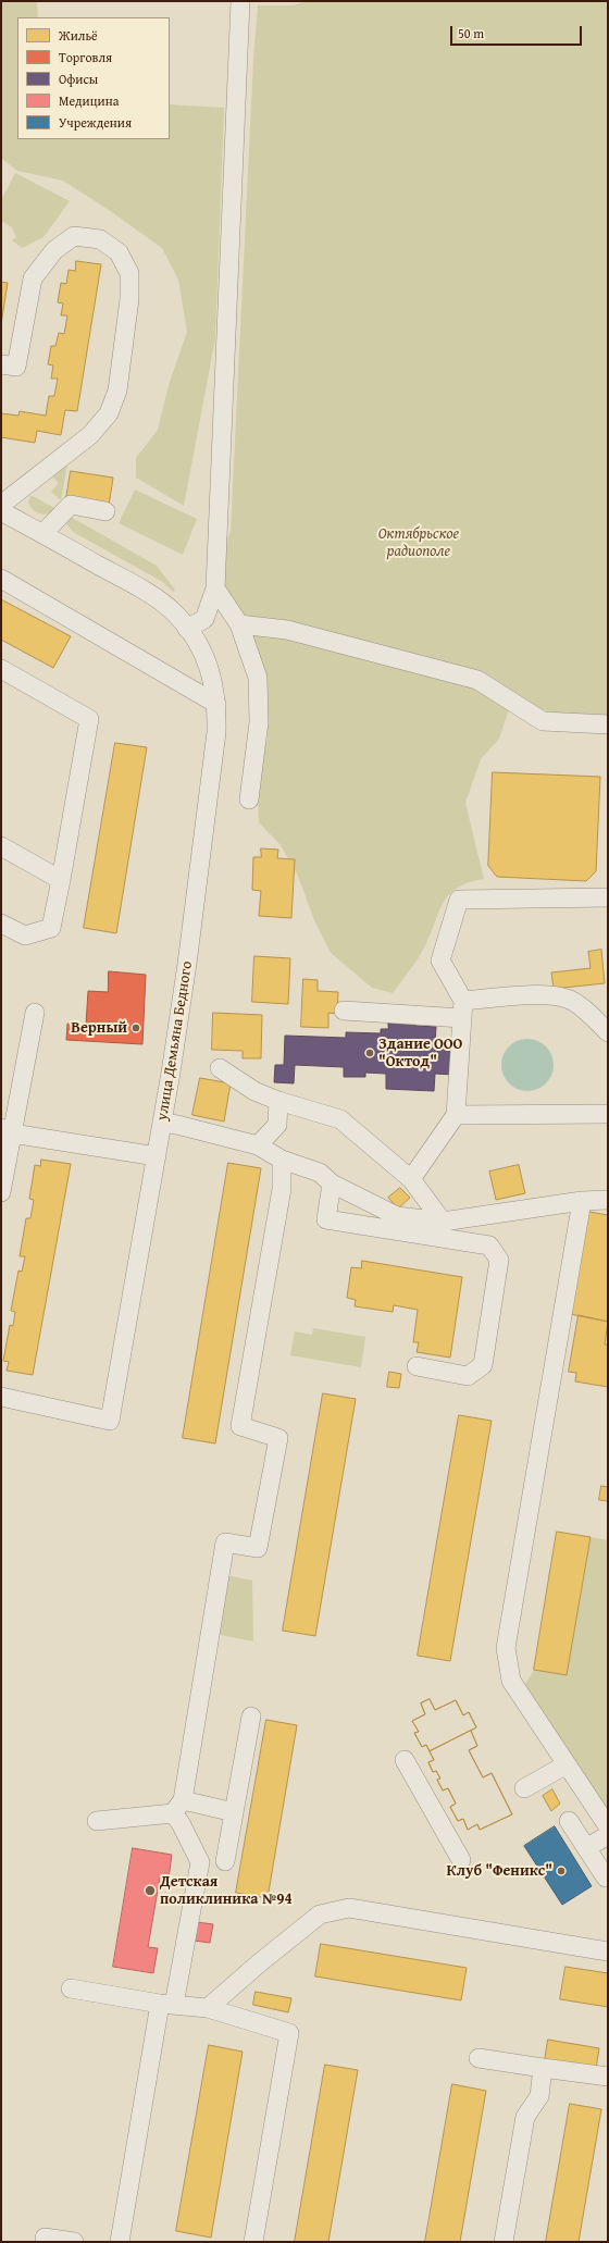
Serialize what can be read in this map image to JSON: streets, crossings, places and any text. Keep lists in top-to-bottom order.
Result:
{
  "streets": {
    "street": ["улица Демьяна Бедного"]
  },
  "parks": ["Октябрьское радиополе"],
  "places": [
    "Верный",
    "Здание ООО \"Октод\"",
    "Клуб \"Феникс\"",
    "Детская поликлиника №94"
  ],
  "legend": [
    "Жильё",
    "Торговля",
    "Офисы",
    "Медицина",
    "Учреждения"
  ],
  "scale_bar": "50 m"
}
